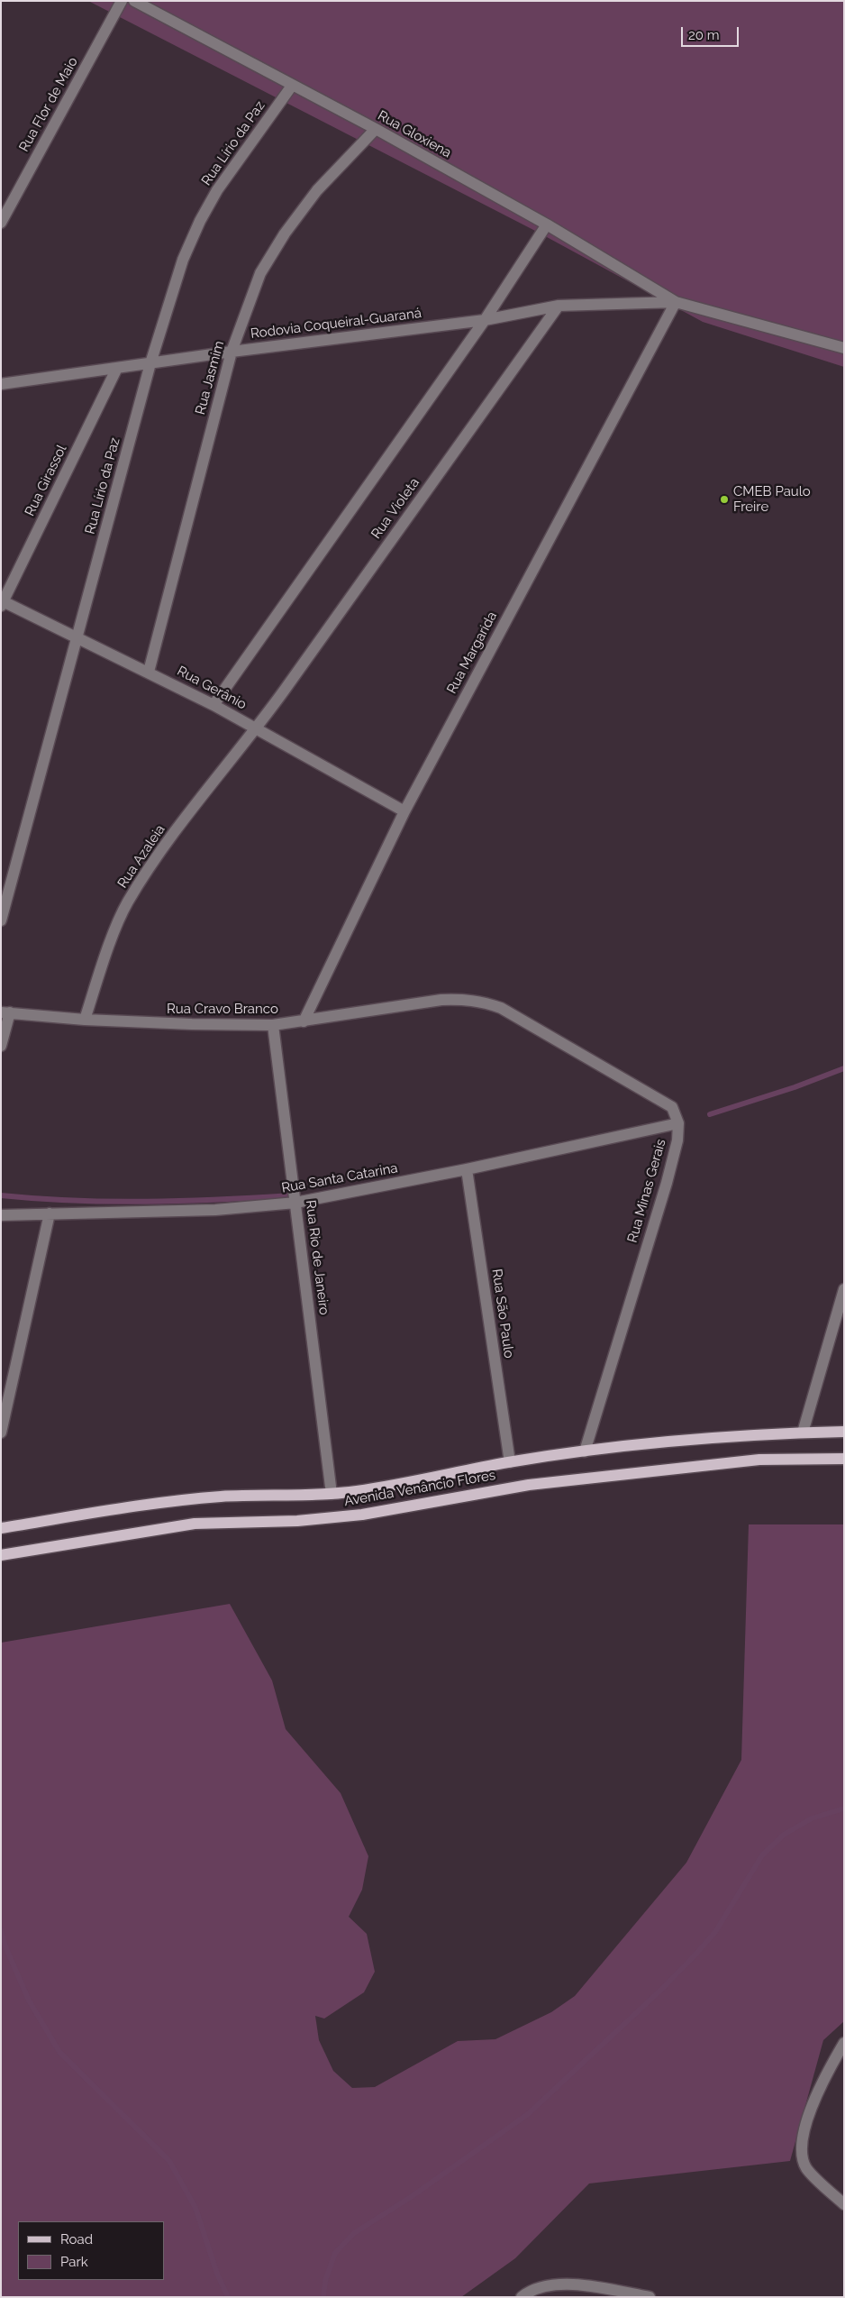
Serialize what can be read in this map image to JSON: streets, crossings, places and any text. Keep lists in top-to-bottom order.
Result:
{
  "streets": {
    "main road": ["Avenida Venâncio Flores"],
    "street": [
      "Rua Flor de Maio",
      "Rua Gloxiena",
      "Rua Lírio da Paz",
      "Rodovia Coqueiral-Guaraná",
      "Rua Jasmim",
      "Rua Girassol",
      "Rua Violeta",
      "Rua Margarida",
      "Rua Gerânio",
      "Rua Azaleia",
      "Rua Cravo Branco",
      "Rua Santa Catarina",
      "Rua Minas Gerais",
      "Rua Rio de Janeiro",
      "Rua São Paulo"
    ]
  },
  "crossings": [
    ["Rua Gloxiena", "Rua Lírio da Paz"],
    ["Rua Gloxiena", "Rodovia Coqueiral-Guaraná"],
    ["Rua Gloxiena", "Rua Jasmim"],
    ["Rua Gloxiena", "Rua Margarida"],
    ["Rua Lírio da Paz", "Rodovia Coqueiral-Guaraná"],
    ["Rua Lírio da Paz", "Rua Gerânio"],
    ["Rodovia Coqueiral-Guaraná", "Rua Jasmim"],
    ["Rodovia Coqueiral-Guaraná", "Rua Girassol"],
    ["Rodovia Coqueiral-Guaraná", "Rua Violeta"],
    ["Rodovia Coqueiral-Guaraná", "Rua Margarida"],
    ["Rua Jasmim", "Rua Gerânio"],
    ["Rua Girassol", "Rua Gerânio"],
    ["Rua Violeta", "Rua Gerânio"],
    ["Rua Violeta", "Rua Azaleia"],
    ["Rua Margarida", "Rua Gerânio"],
    ["Rua Margarida", "Rua Cravo Branco"],
    ["Rua Gerânio", "Rua Azaleia"],
    ["Rua Azaleia", "Rua Cravo Branco"],
    ["Rua Cravo Branco", "Rua Santa Catarina"],
    ["Rua Cravo Branco", "Rua Minas Gerais"],
    ["Rua Cravo Branco", "Rua Rio de Janeiro"],
    ["Rua Santa Catarina", "Rua Minas Gerais"],
    ["Rua Santa Catarina", "Rua Rio de Janeiro"],
    ["Rua Santa Catarina", "Rua São Paulo"],
    ["Rua Minas Gerais", "Avenida Venâncio Flores"],
    ["Rua Rio de Janeiro", "Avenida Venâncio Flores"],
    ["Rua São Paulo", "Avenida Venâncio Flores"]
  ],
  "places": ["CMEB Paulo Freire"],
  "legend": ["Road", "Park"],
  "scale_bar": "20 m"
}
